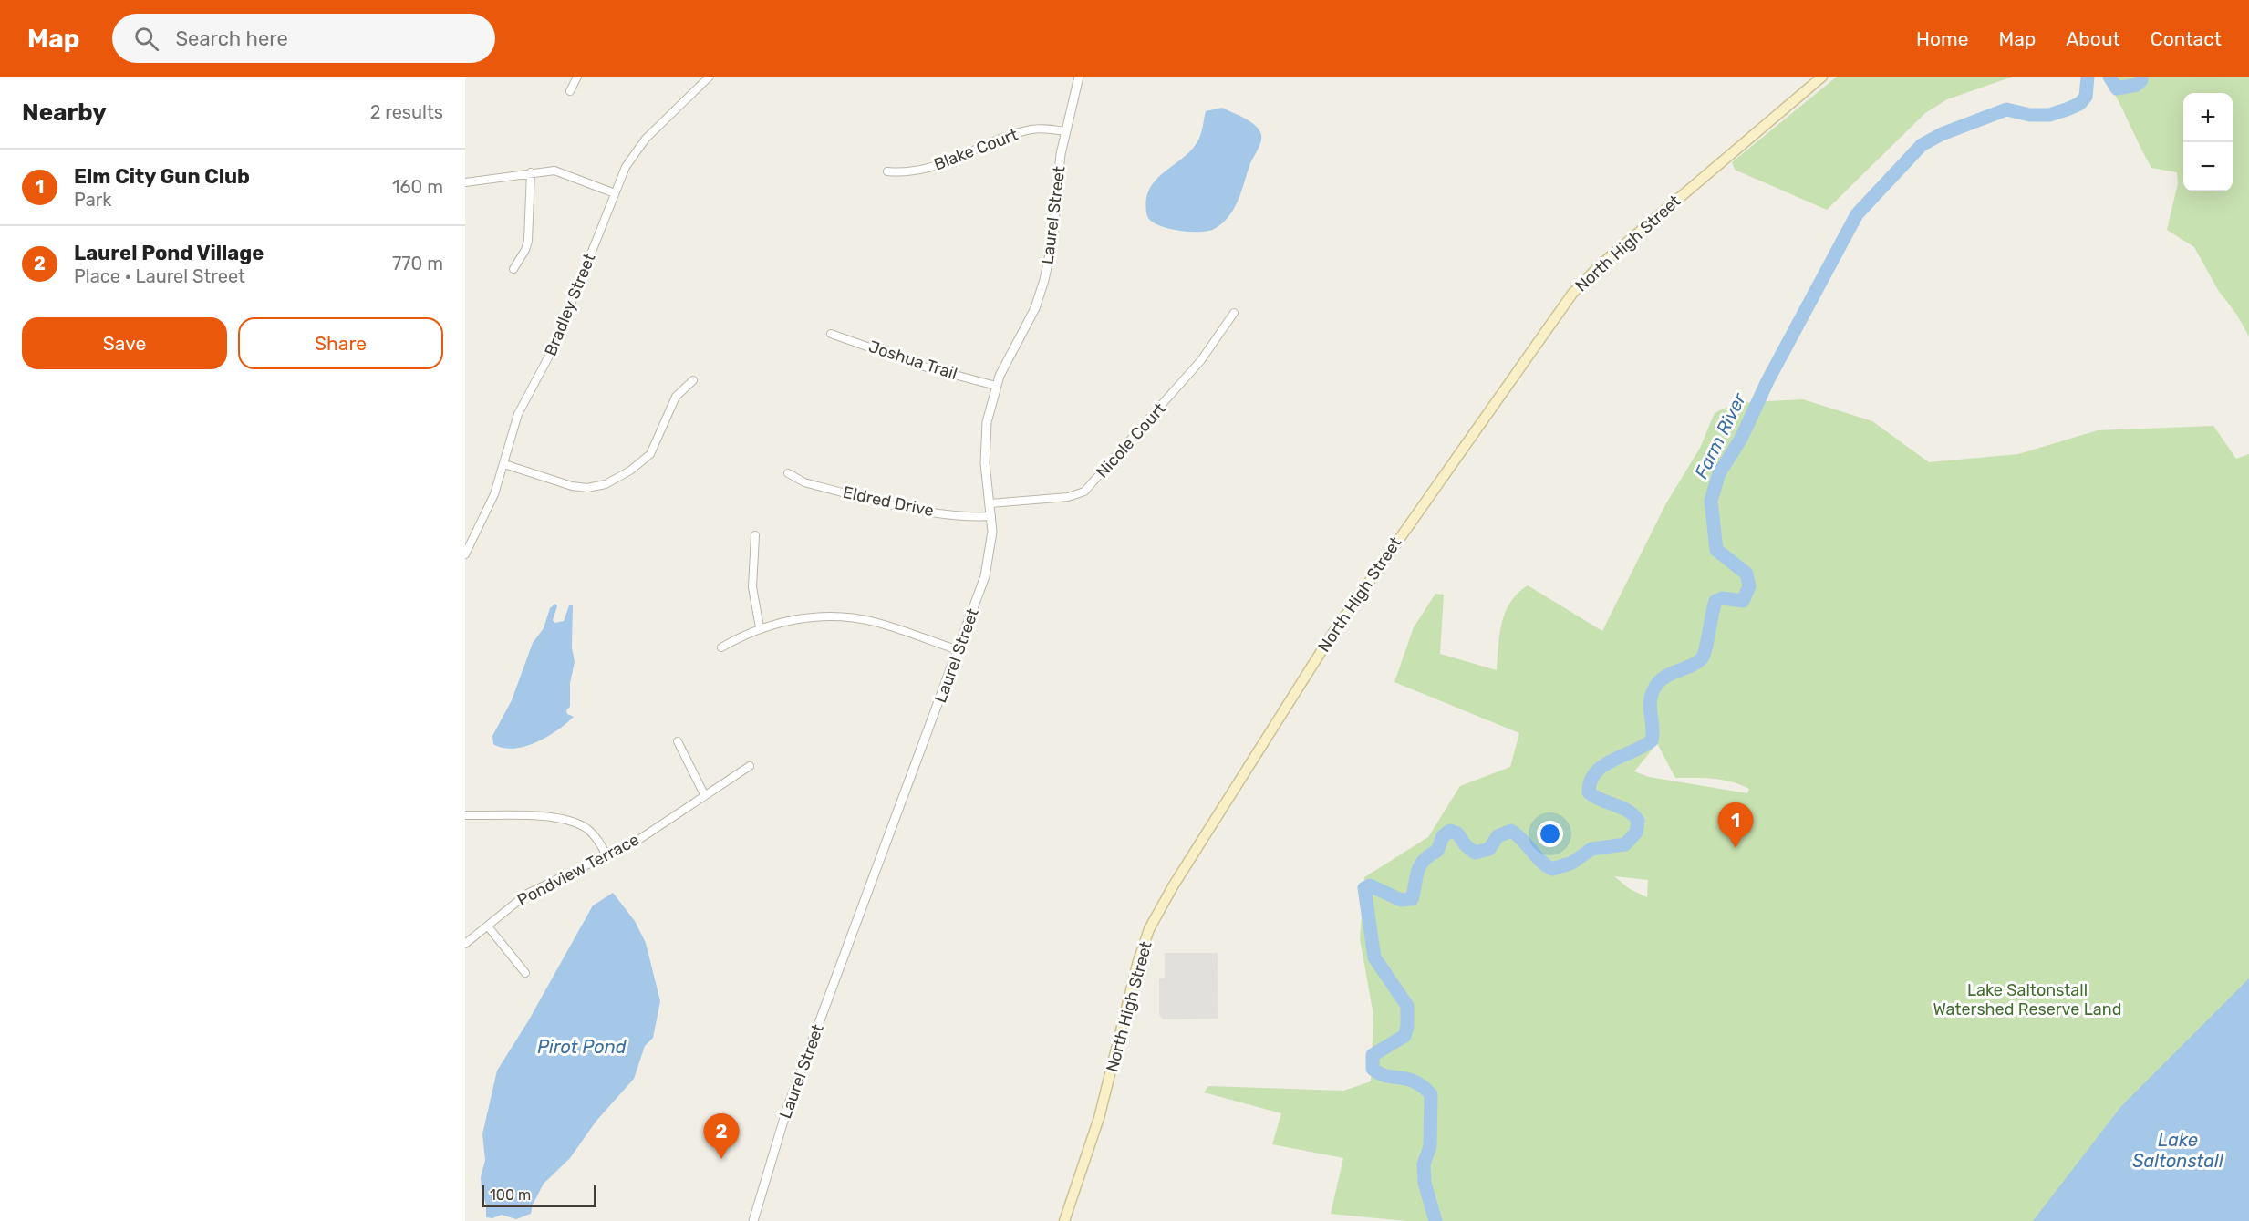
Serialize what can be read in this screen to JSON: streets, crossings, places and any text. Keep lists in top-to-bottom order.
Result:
{
  "streets": {
    "main road": ["North High Street"],
    "street": [
      "Blake Court",
      "Laurel Street",
      "Bradley Street",
      "Joshua Trail",
      "Nicole Court",
      "Eldred Drive",
      "Pondview Terrace"
    ]
  },
  "crossings": [
    ["Blake Court", "Laurel Street"],
    ["Laurel Street", "Joshua Trail"],
    ["Laurel Street", "Nicole Court"],
    ["Laurel Street", "Eldred Drive"]
  ],
  "water": ["Farm River", "Pirot Pond", "Lake Saltonstall"],
  "parks": ["Lake Saltonstall Watershed Reserve Land"],
  "scale_bar": "100 m",
  "page": {
    "header": "Map",
    "search": "Search here",
    "nav": [
      "Home",
      "Map",
      "About",
      "Contact"
    ],
    "heading": ["Nearby", "2 results"],
    "map_buttons": ["+", "−"],
    "list": [
      {
        "mark": "1",
        "name": "Elm City Gun Club",
        "note": "Park",
        "value": "160 m"
      },
      {
        "mark": "2",
        "name": "Laurel Pond Village",
        "note": "Place · Laurel Street",
        "value": "770 m"
      }
    ],
    "buttons": ["Save", "Share"],
    "pins": ["1", "2"],
    "scale": "100 m"
  }
}
